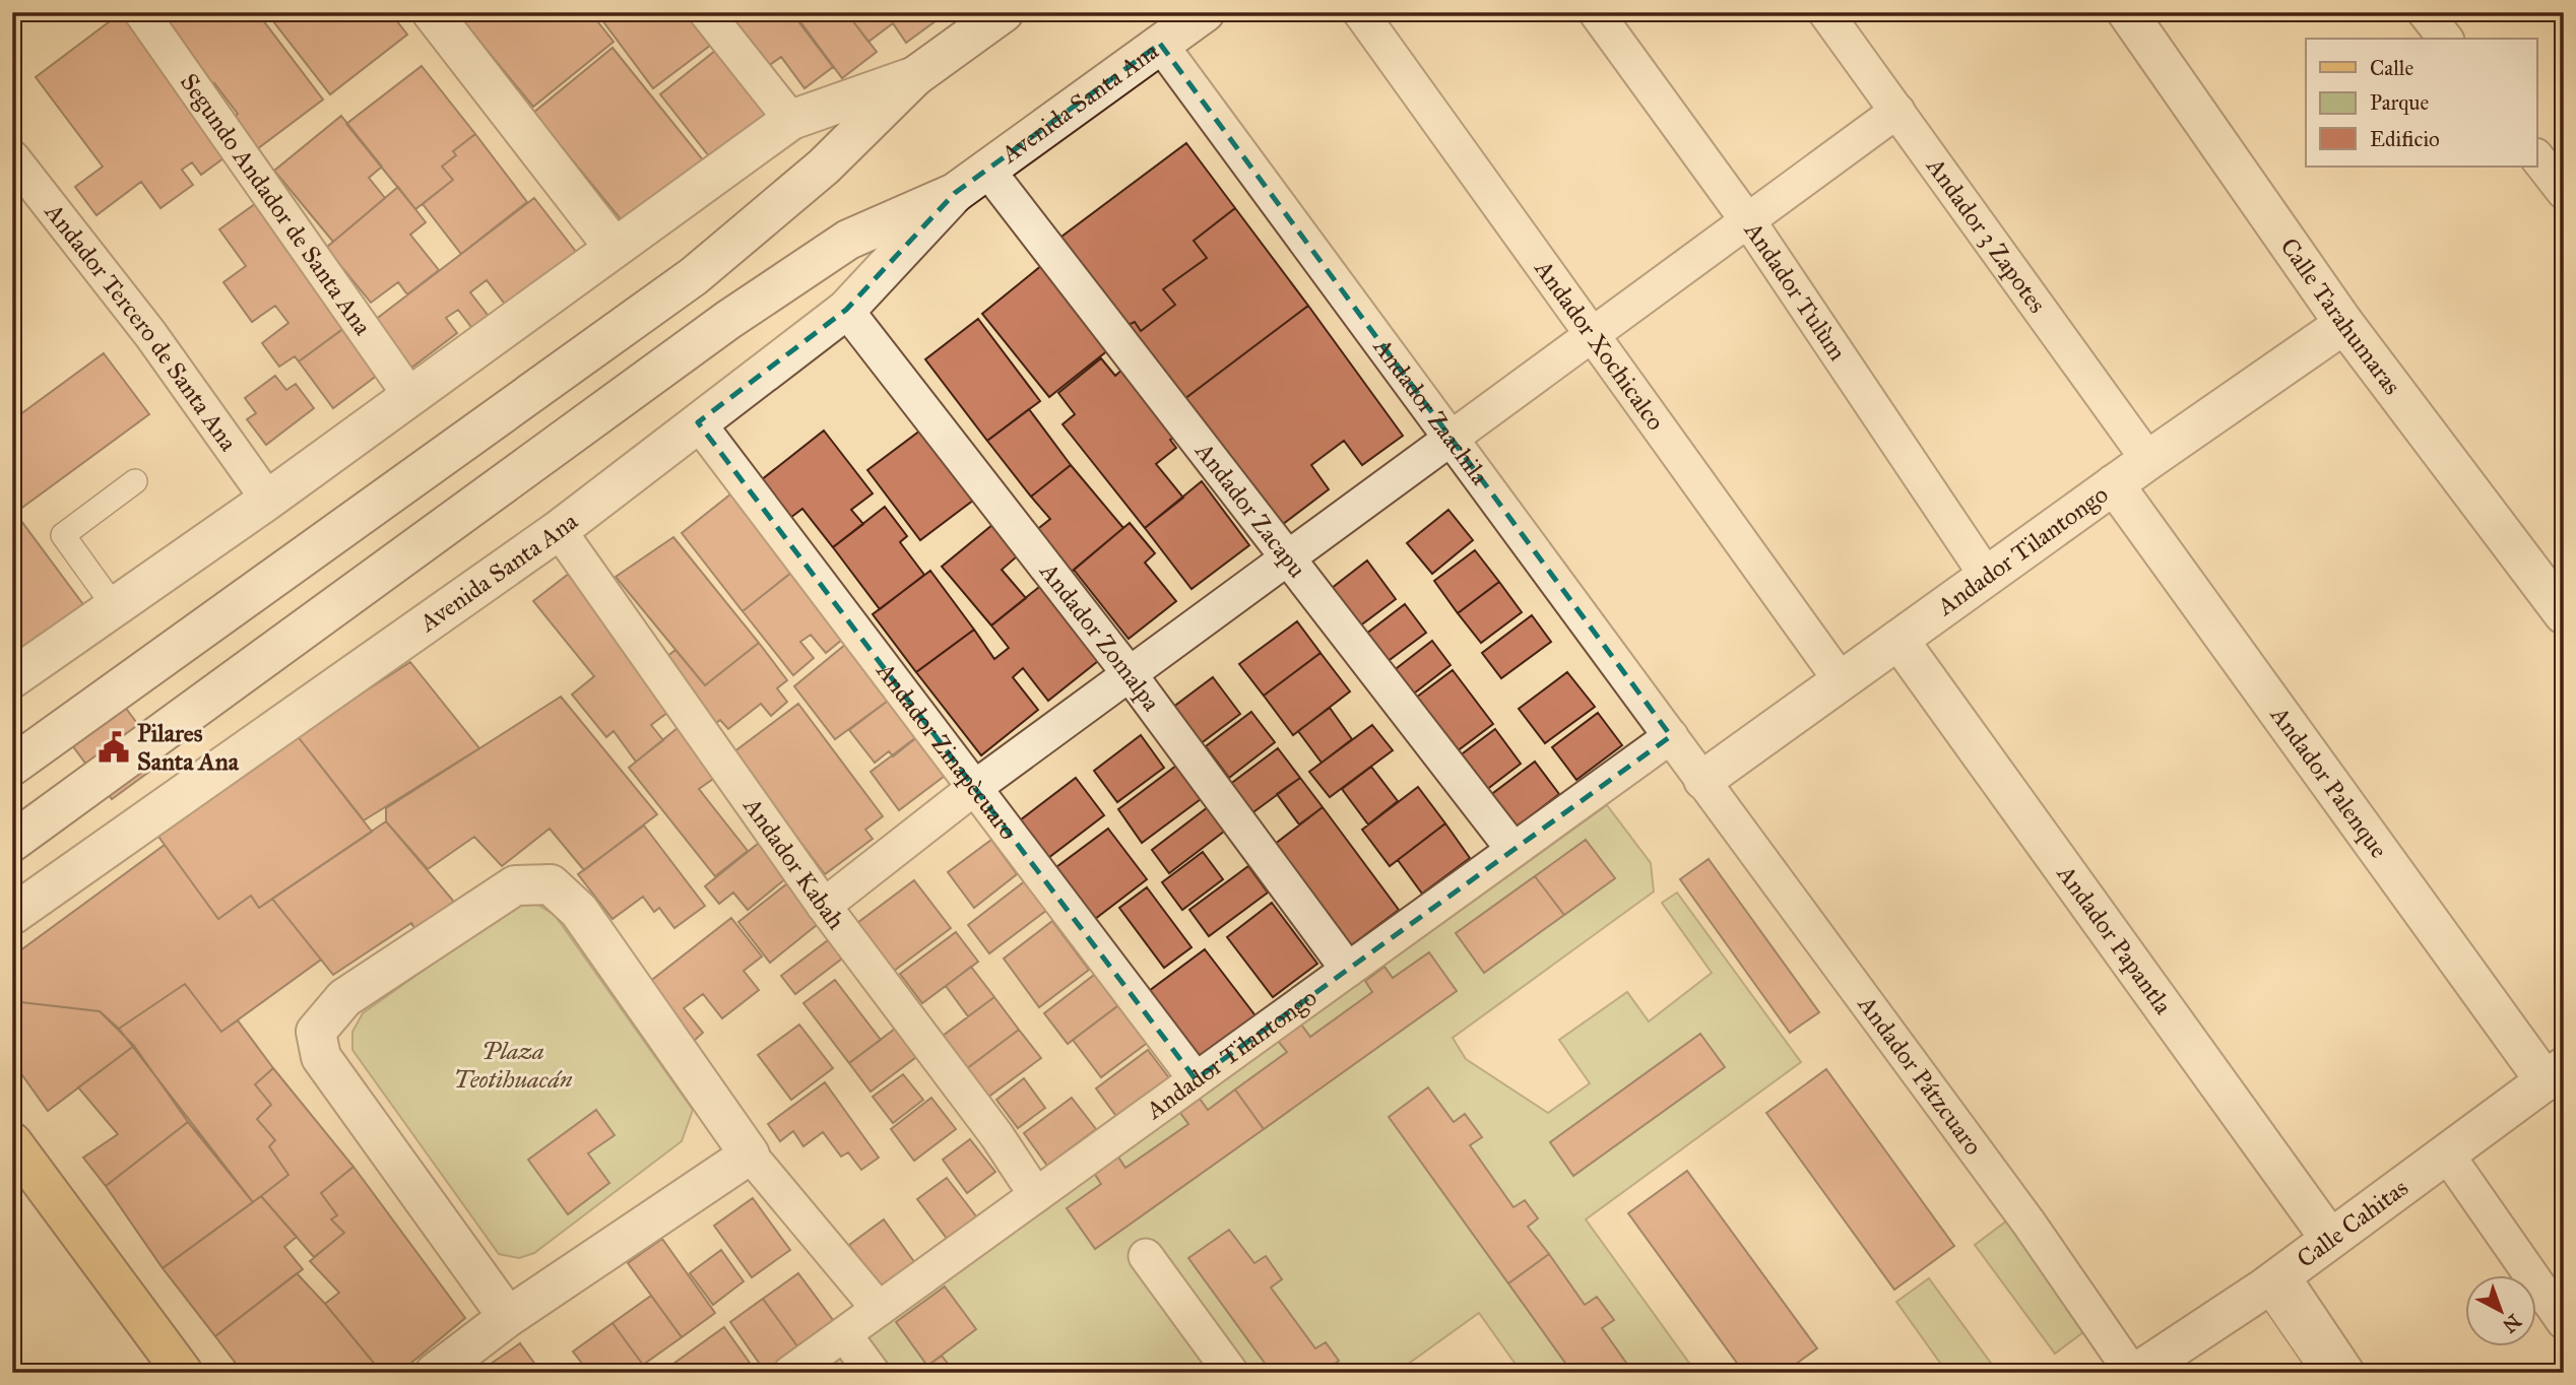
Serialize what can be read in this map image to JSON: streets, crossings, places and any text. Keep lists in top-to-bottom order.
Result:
{
  "streets": {
    "street": [
      "Avenida Santa Ana",
      "Segundo Andador de Santa Ana",
      "Andador 3 Zapotes",
      "Andador Tulùm",
      "Calle Tarahumaras",
      "Andador Tercero de Santa Ana",
      "Andador Xochicalco",
      "Andador Zaachila",
      "Andador Zacapu",
      "Andador Tilantongo",
      "Andador Zomalpa",
      "Andador Zinapècuaro",
      "Andador Palenque",
      "Andador Kabah",
      "Andador Papantla",
      "Andador Pátzcuaro",
      "Calle Cahitas"
    ]
  },
  "crossings": [
    ["Avenida Santa Ana", "Andador Zaachila"],
    ["Avenida Santa Ana", "Andador Zacapu"],
    ["Avenida Santa Ana", "Andador Zomalpa"],
    ["Avenida Santa Ana", "Andador Zinapècuaro"],
    ["Avenida Santa Ana", "Andador Kabah"],
    ["Andador 3 Zapotes", "Andador Tilantongo"],
    ["Andador Tulùm", "Andador Tilantongo"],
    ["Calle Tarahumaras", "Andador Tilantongo"],
    ["Andador Xochicalco", "Andador Tilantongo"],
    ["Andador Zaachila", "Andador Tilantongo"],
    ["Andador Zaachila", "Andador Pátzcuaro"],
    ["Andador Zacapu", "Andador Tilantongo"],
    ["Andador Tilantongo", "Andador Zomalpa"],
    ["Andador Tilantongo", "Andador Zinapècuaro"],
    ["Andador Tilantongo", "Andador Palenque"],
    ["Andador Tilantongo", "Andador Kabah"],
    ["Andador Tilantongo", "Andador Papantla"],
    ["Andador Tilantongo", "Andador Pátzcuaro"],
    ["Andador Palenque", "Calle Cahitas"],
    ["Andador Papantla", "Calle Cahitas"],
    ["Andador Pátzcuaro", "Calle Cahitas"]
  ],
  "parks": ["Plaza Teotihuacán"],
  "places": {
    "public building": ["Pilares Santa Ana"]
  },
  "legend": ["Calle", "Parque", "Edificio"],
  "north": "bottom right"
}
